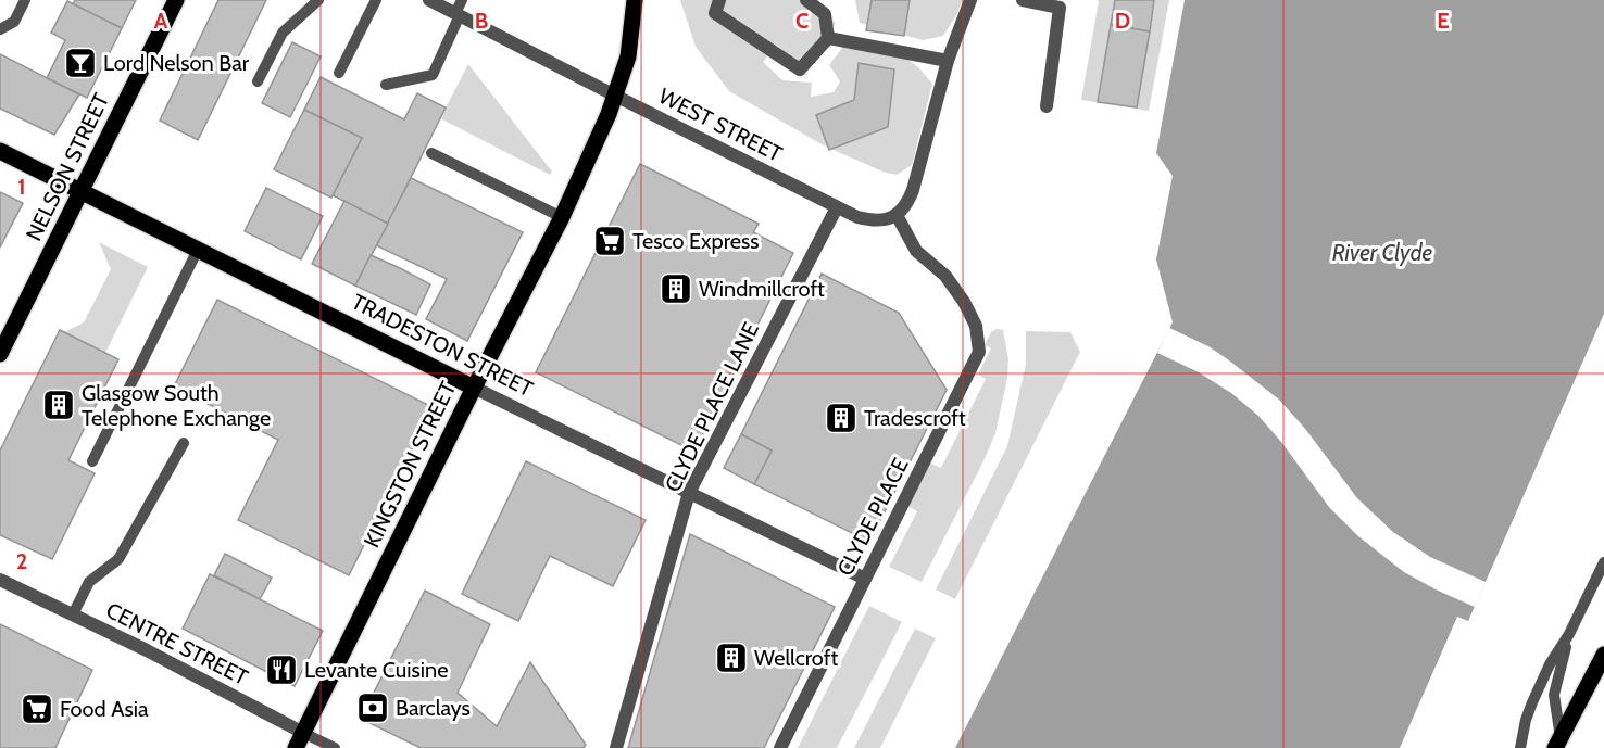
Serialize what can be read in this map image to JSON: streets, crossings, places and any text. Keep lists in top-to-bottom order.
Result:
{
  "streets": {
    "main road": ["NELSON STREET", "TRADESTON STREET", "KINGSTON STREET"],
    "street": [
      "WEST STREET",
      "CLYDE PLACE LANE",
      "CLYDE PLACE",
      "CENTRE STREET"
    ]
  },
  "crossings": [
    ["WEST STREET", "CLYDE PLACE LANE"],
    ["WEST STREET", "KINGSTON STREET"],
    ["WEST STREET", "CLYDE PLACE"],
    ["NELSON STREET", "TRADESTON STREET"],
    ["TRADESTON STREET", "CLYDE PLACE LANE"],
    ["TRADESTON STREET", "KINGSTON STREET"],
    ["TRADESTON STREET", "CLYDE PLACE"],
    ["KINGSTON STREET", "CENTRE STREET"]
  ],
  "water": ["River Clyde"],
  "places": {
    "bar": ["Lord Nelson Bar"],
    "supermarket": ["Tesco Express", "Food Asia"],
    "building": [
      "Windmillcroft",
      "Glasgow South Telephone Exchange",
      "Tradescroft",
      "Wellcroft"
    ],
    "restaurant": ["Levante Cuisine"],
    "bank": ["Barclays"]
  },
  "grid": {
    "columns": [
      "A",
      "B",
      "C",
      "D",
      "E"
    ],
    "rows": ["1", "2"]
  }
}
